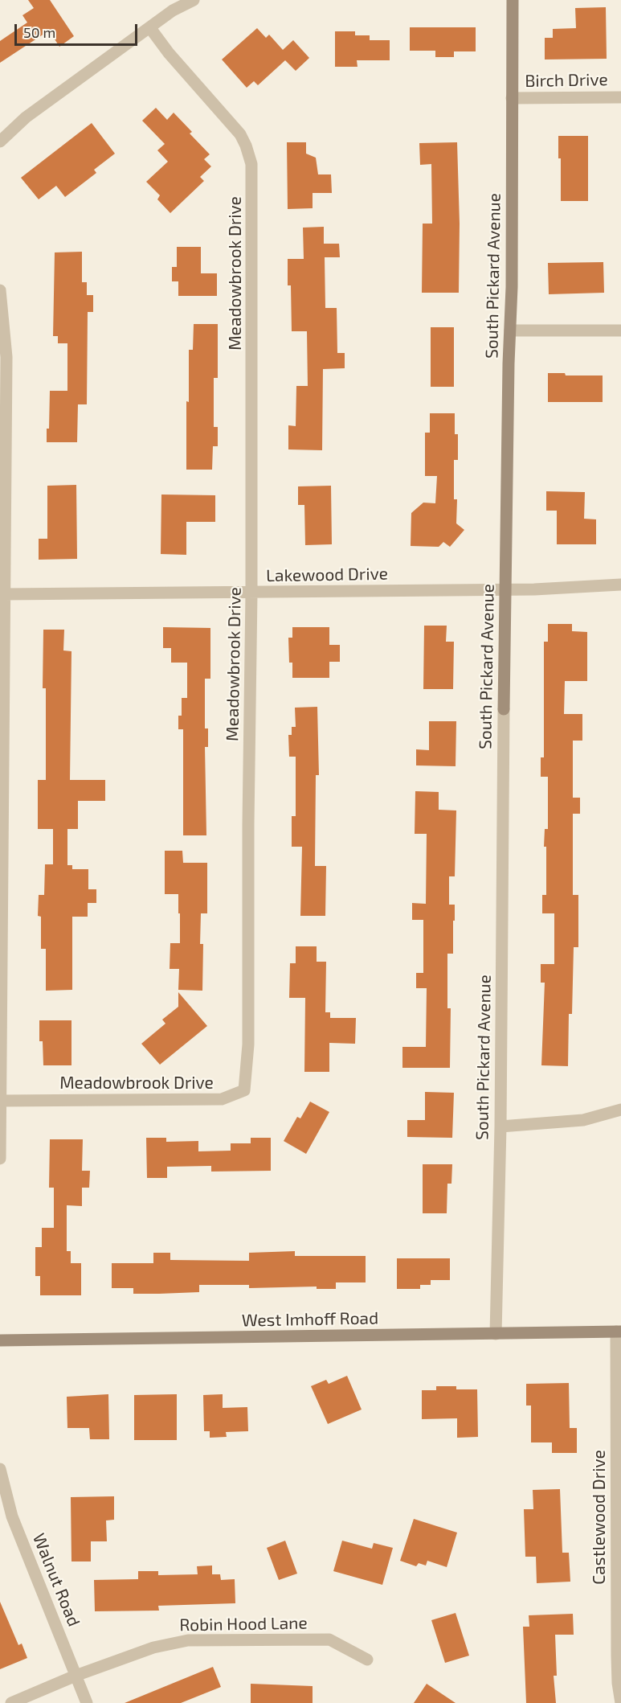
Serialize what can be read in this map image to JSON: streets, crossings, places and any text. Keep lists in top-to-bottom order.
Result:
{
  "streets": {
    "street": [
      "Birch Drive",
      "Meadowbrook Drive",
      "South Pickard Avenue",
      "Lakewood Drive",
      "West Imhoff Road",
      "Castlewood Drive",
      "Walnut Road",
      "Robin Hood Lane"
    ]
  },
  "crossings": [
    ["Birch Drive", "South Pickard Avenue"],
    ["Meadowbrook Drive", "Lakewood Drive"],
    ["South Pickard Avenue", "Lakewood Drive"],
    ["South Pickard Avenue", "West Imhoff Road"],
    ["West Imhoff Road", "Castlewood Drive"],
    ["Walnut Road", "Robin Hood Lane"]
  ],
  "scale_bar": "50 m"
}
